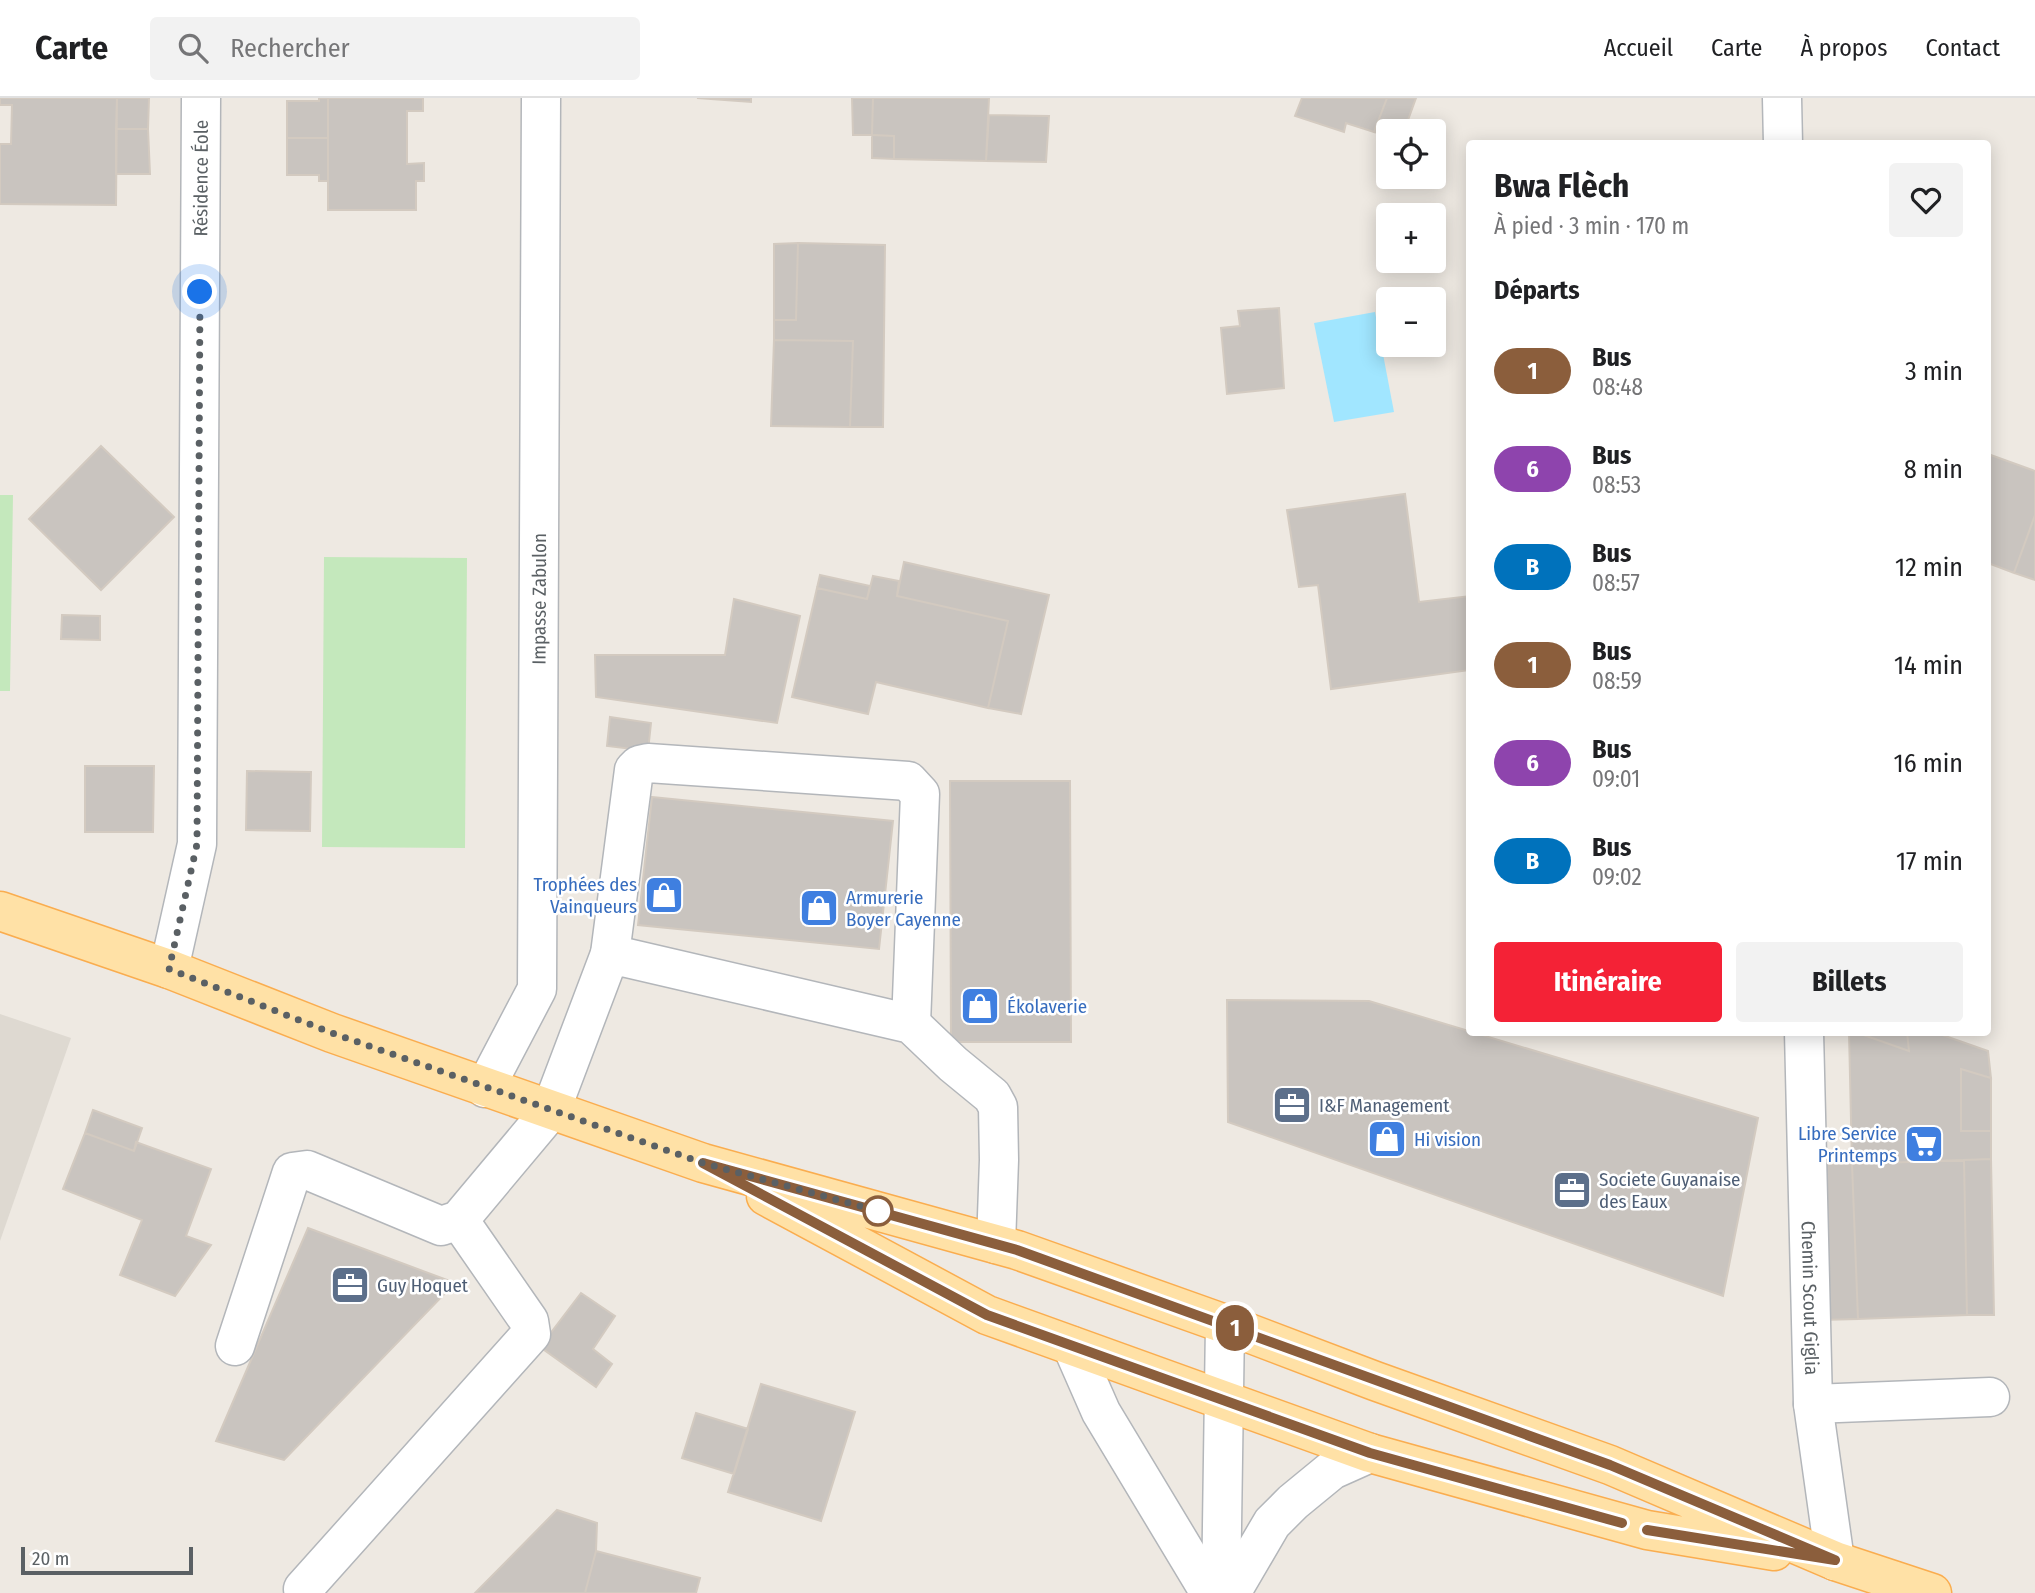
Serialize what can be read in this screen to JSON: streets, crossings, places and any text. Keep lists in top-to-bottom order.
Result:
{
  "streets": {
    "street": ["Résidence Éole", "Impasse Zabulon", "Chemin Scout Giglia"]
  },
  "places": {
    "shop": [
      "Trophées des Vainqueurs",
      "Armurerie Boyer Cayenne",
      "Ékolaverie",
      "Hi vision"
    ],
    "office": ["I&F Management", "Societe Guyanaise des Eaux", "Guy Hoquet"],
    "supermarket": ["Libre Service Printemps"]
  },
  "lines": ["bus line 1"],
  "scale_bar": "20 m",
  "page": {
    "header": "Carte",
    "search": "Rechercher",
    "nav": [
      "Accueil",
      "Carte",
      "À propos",
      "Contact"
    ],
    "on_map": "1",
    "map_buttons": ["+", "−"],
    "heading": [
      ["Bwa Flèch", "À pied · 3 min · 170 m"],
      "Départs"
    ],
    "list": [
      {
        "mark": "1",
        "name": "Bus",
        "note": "08:48",
        "value": "3 min"
      },
      {
        "mark": "6",
        "name": "Bus",
        "note": "08:53",
        "value": "8 min"
      },
      {
        "mark": "B",
        "name": "Bus",
        "note": "08:57",
        "value": "12 min"
      },
      {
        "mark": "1",
        "name": "Bus",
        "note": "08:59",
        "value": "14 min"
      },
      {
        "mark": "6",
        "name": "Bus",
        "note": "09:01",
        "value": "16 min"
      },
      {
        "mark": "B",
        "name": "Bus",
        "note": "09:02",
        "value": "17 min"
      }
    ],
    "buttons": ["Itinéraire", "Billets"],
    "scale": "20 m"
  }
}
